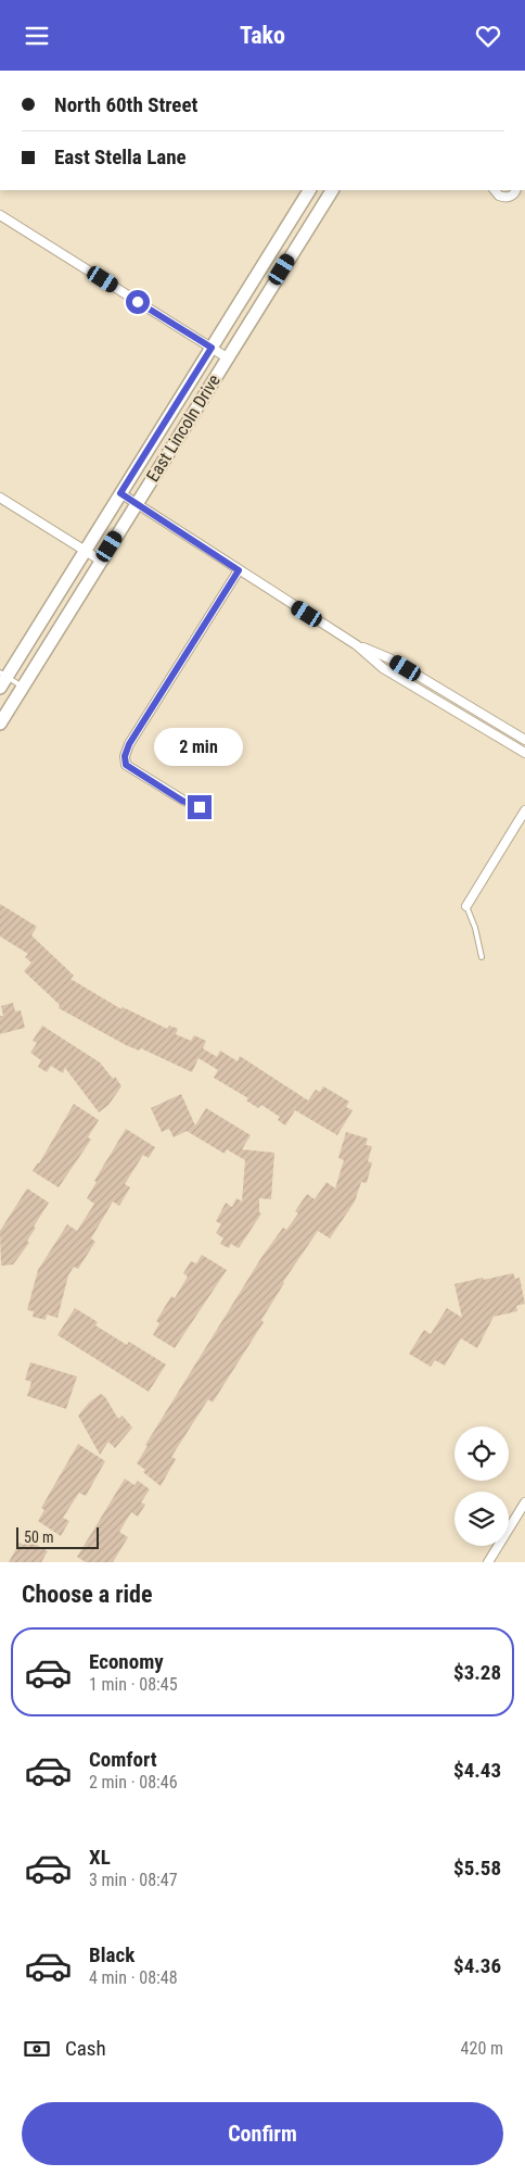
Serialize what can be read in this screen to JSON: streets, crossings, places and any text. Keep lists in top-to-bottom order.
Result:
{
  "streets": {
    "main road": ["East Lincoln Drive"]
  },
  "scale_bar": "50 m",
  "page": {
    "header": "Tako",
    "banner": ["North 60th Street", "East Stella Lane"],
    "bubble": "2 min",
    "scale": "50 m",
    "heading": "Choose a ride",
    "list": [
      {
        "name": "Economy",
        "note": "1 min · 08:45",
        "value": "$3.28"
      },
      {
        "name": "Comfort",
        "note": "2 min · 08:46",
        "value": "$4.43"
      },
      {
        "name": "XL",
        "note": "3 min · 08:47",
        "value": "$5.58"
      },
      {
        "name": "Black",
        "note": "4 min · 08:48",
        "value": "$4.36"
      }
    ],
    "pay": ["Cash", "420 m"],
    "buttons": "Confirm"
  }
}
